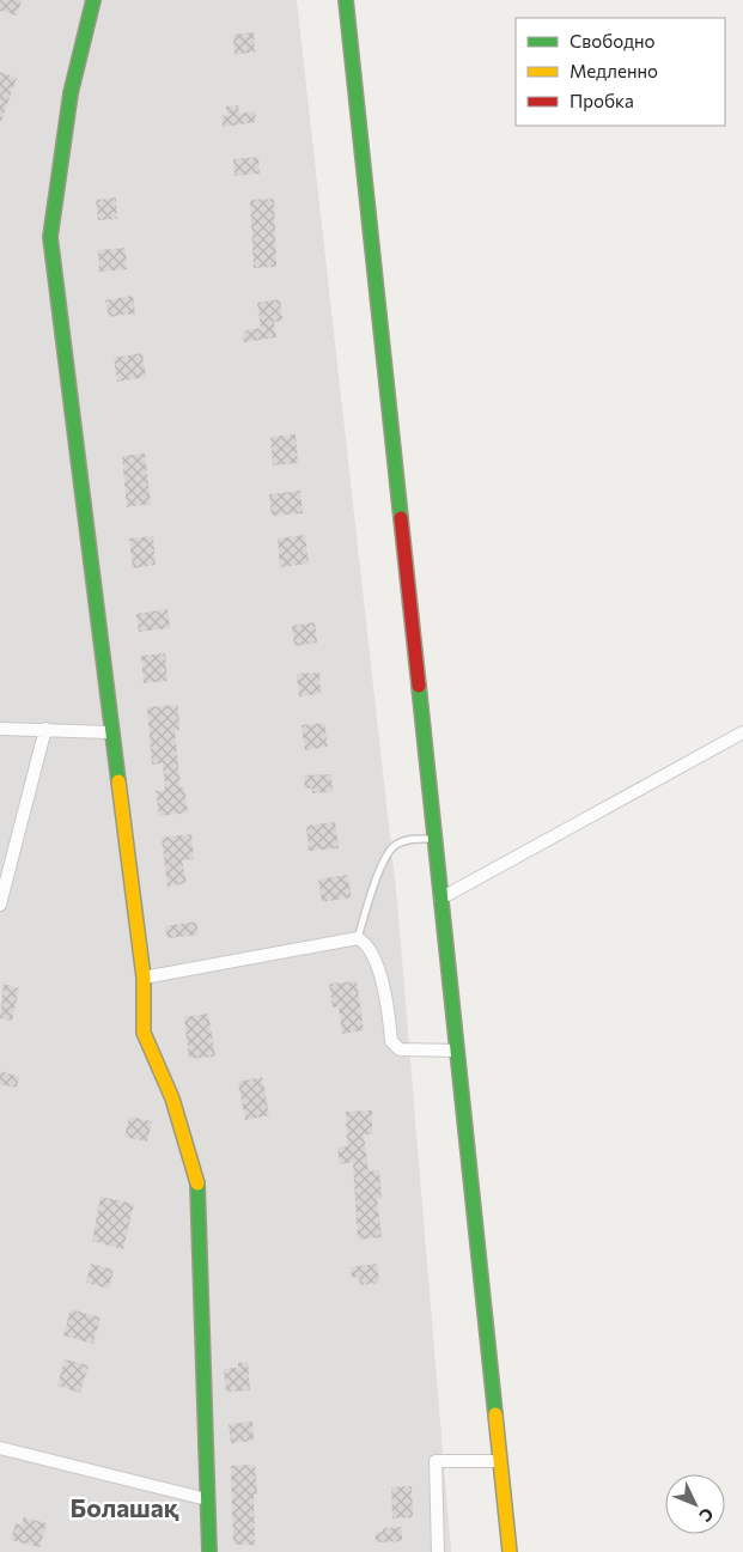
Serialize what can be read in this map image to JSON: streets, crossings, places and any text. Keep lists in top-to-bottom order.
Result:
{
  "districts": ["Болашақ"],
  "legend": ["Свободно", "Медленно", "Пробка"],
  "north": "bottom right"
}
